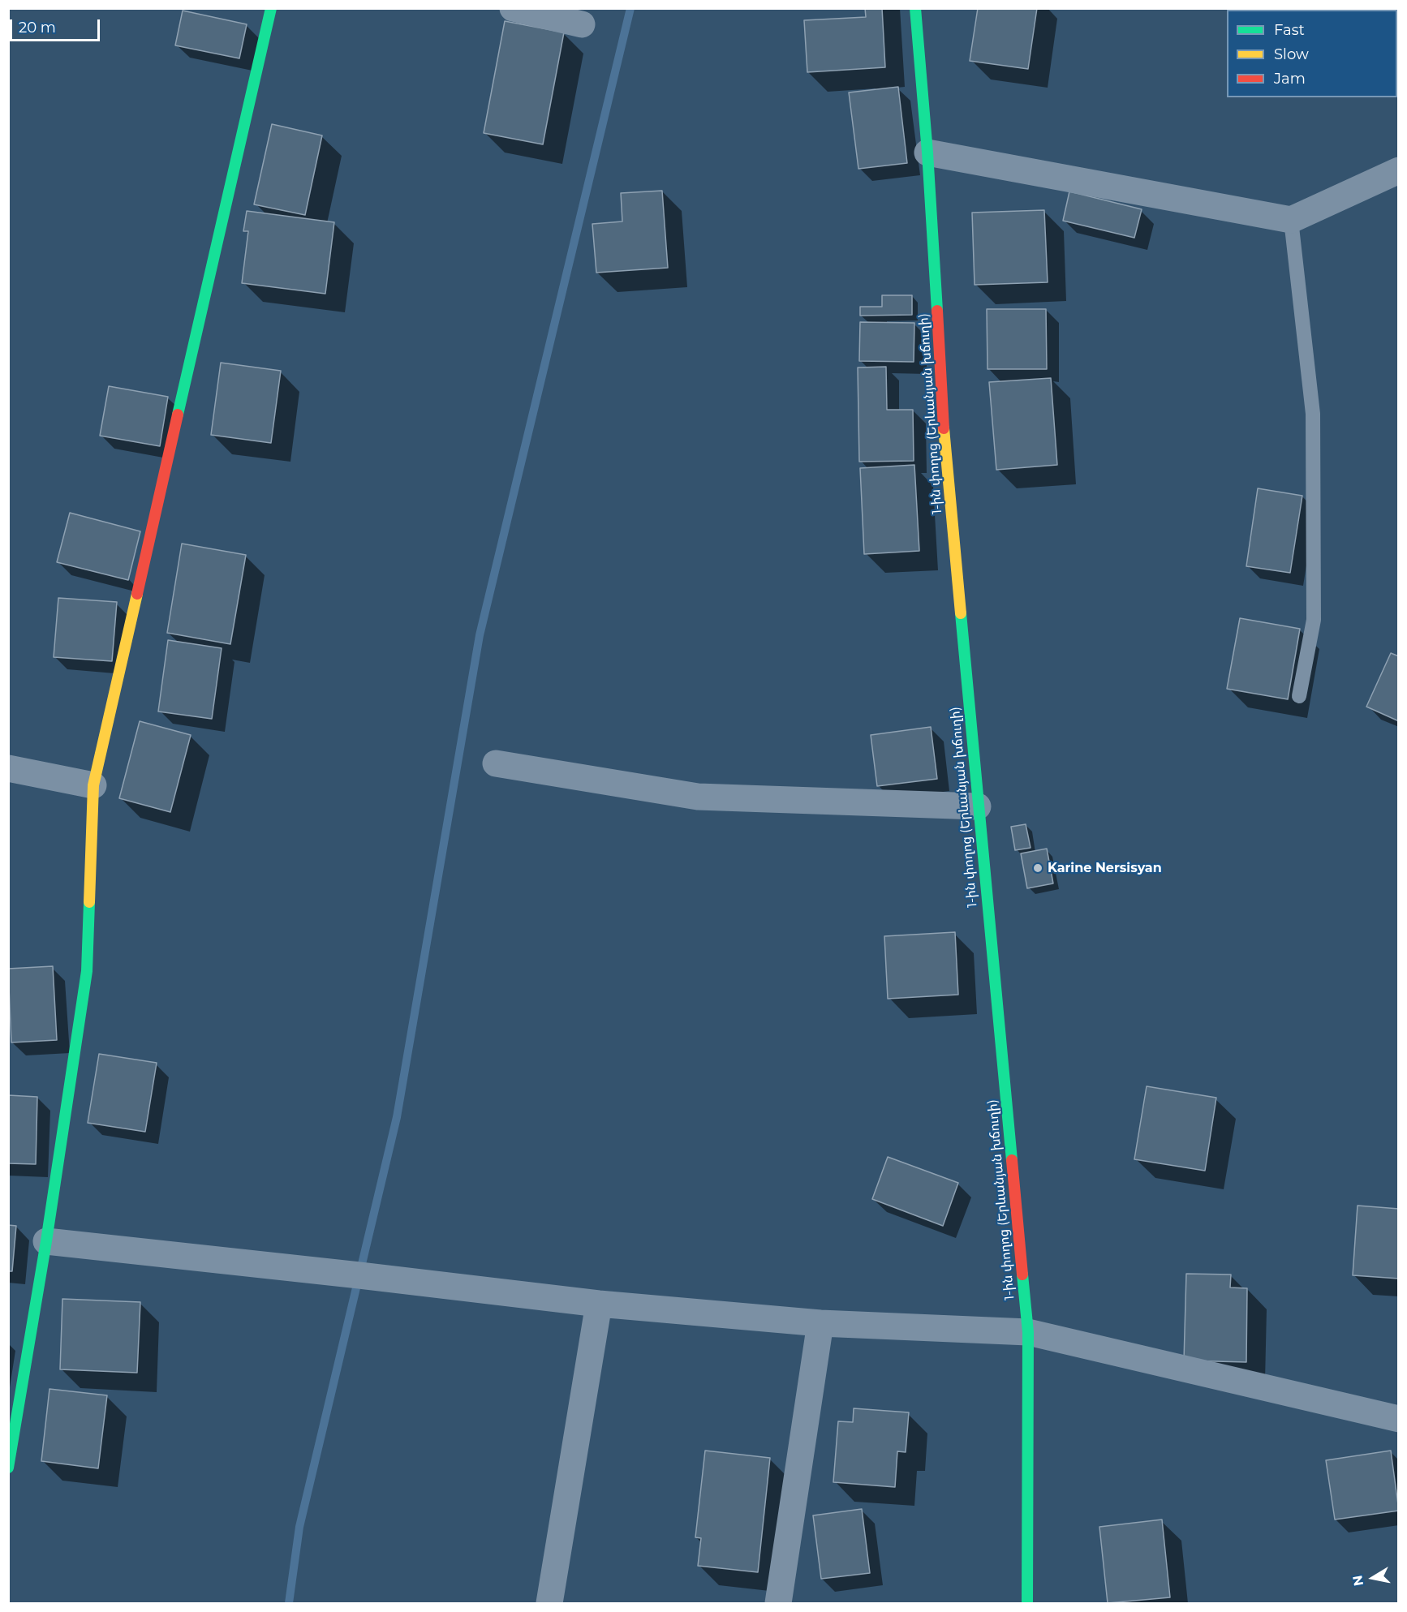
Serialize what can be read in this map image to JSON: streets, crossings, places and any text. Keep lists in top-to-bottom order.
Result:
{
  "streets": {
    "main road": ["1-ին փողոց (Երևանյան խճուղի)"]
  },
  "places": ["Karine Nersisyan"],
  "legend": ["Fast", "Slow", "Jam"],
  "scale_bar": "20 m",
  "north": "left"
}
